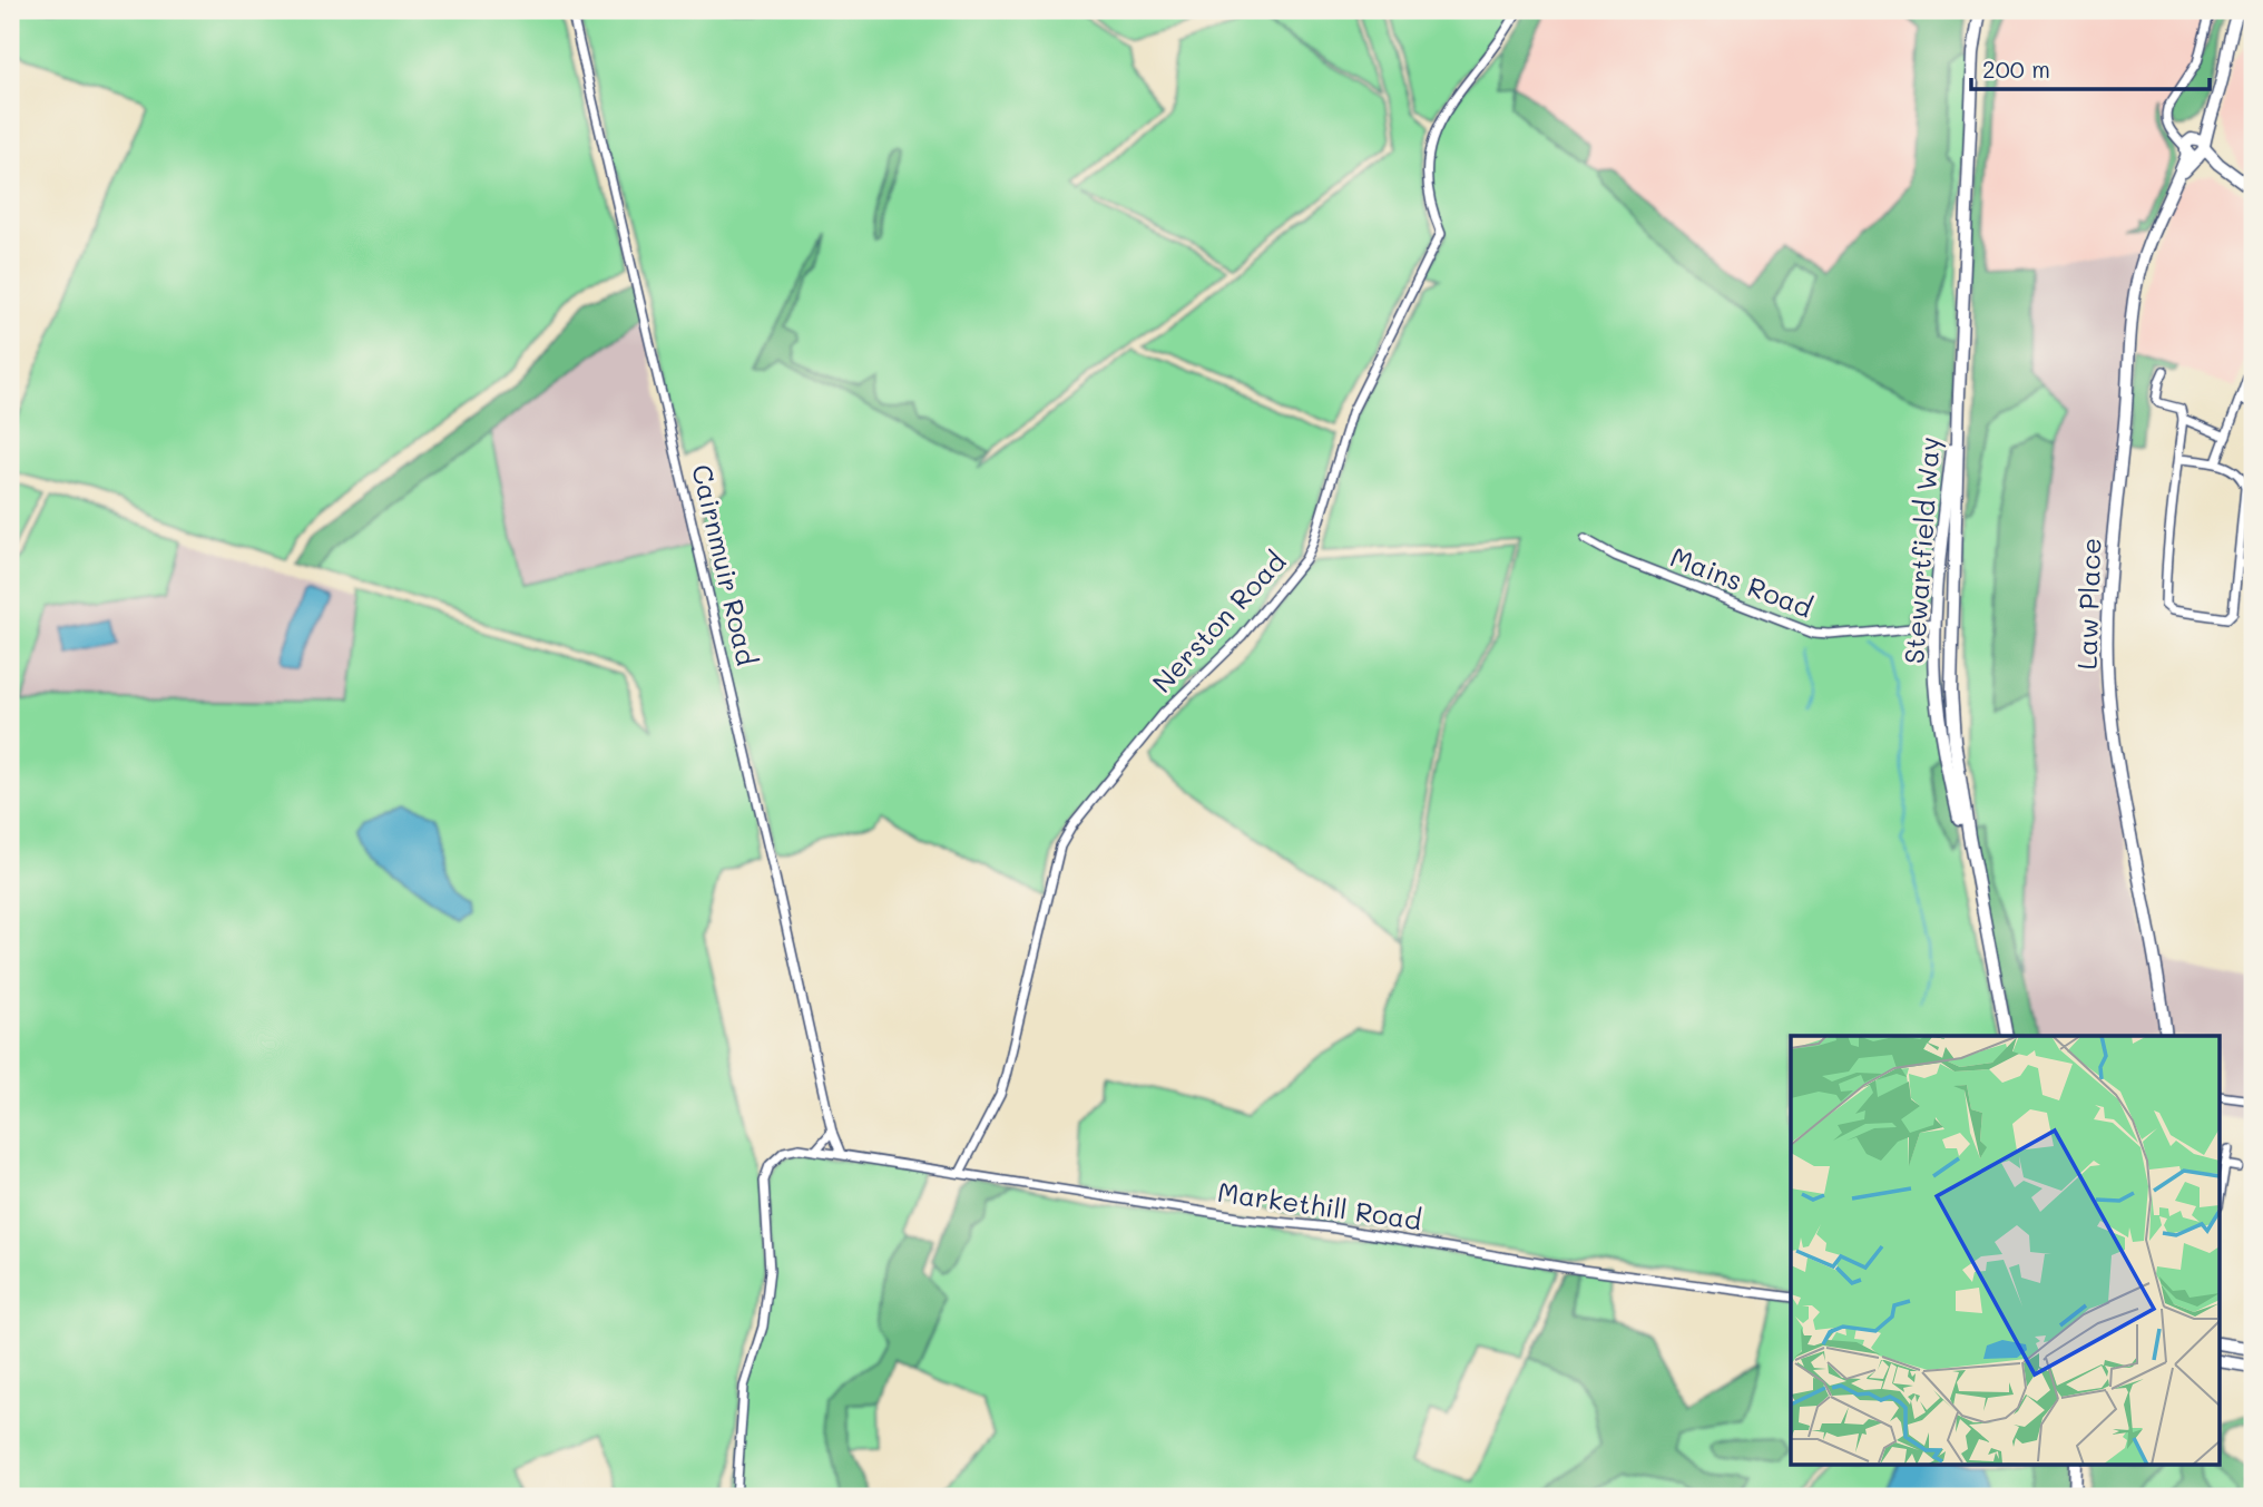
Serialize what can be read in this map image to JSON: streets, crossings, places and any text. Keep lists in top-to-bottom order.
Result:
{
  "streets": {
    "street": [
      "Stewartfield Way",
      "Cairnmuir Road",
      "Mains Road",
      "Law Place",
      "Nerston Road",
      "Markethill Road"
    ]
  },
  "crossings": [
    ["Stewartfield Way", "Mains Road"],
    ["Cairnmuir Road", "Markethill Road"],
    ["Nerston Road", "Markethill Road"]
  ],
  "scale_bar": "200 m"
}
